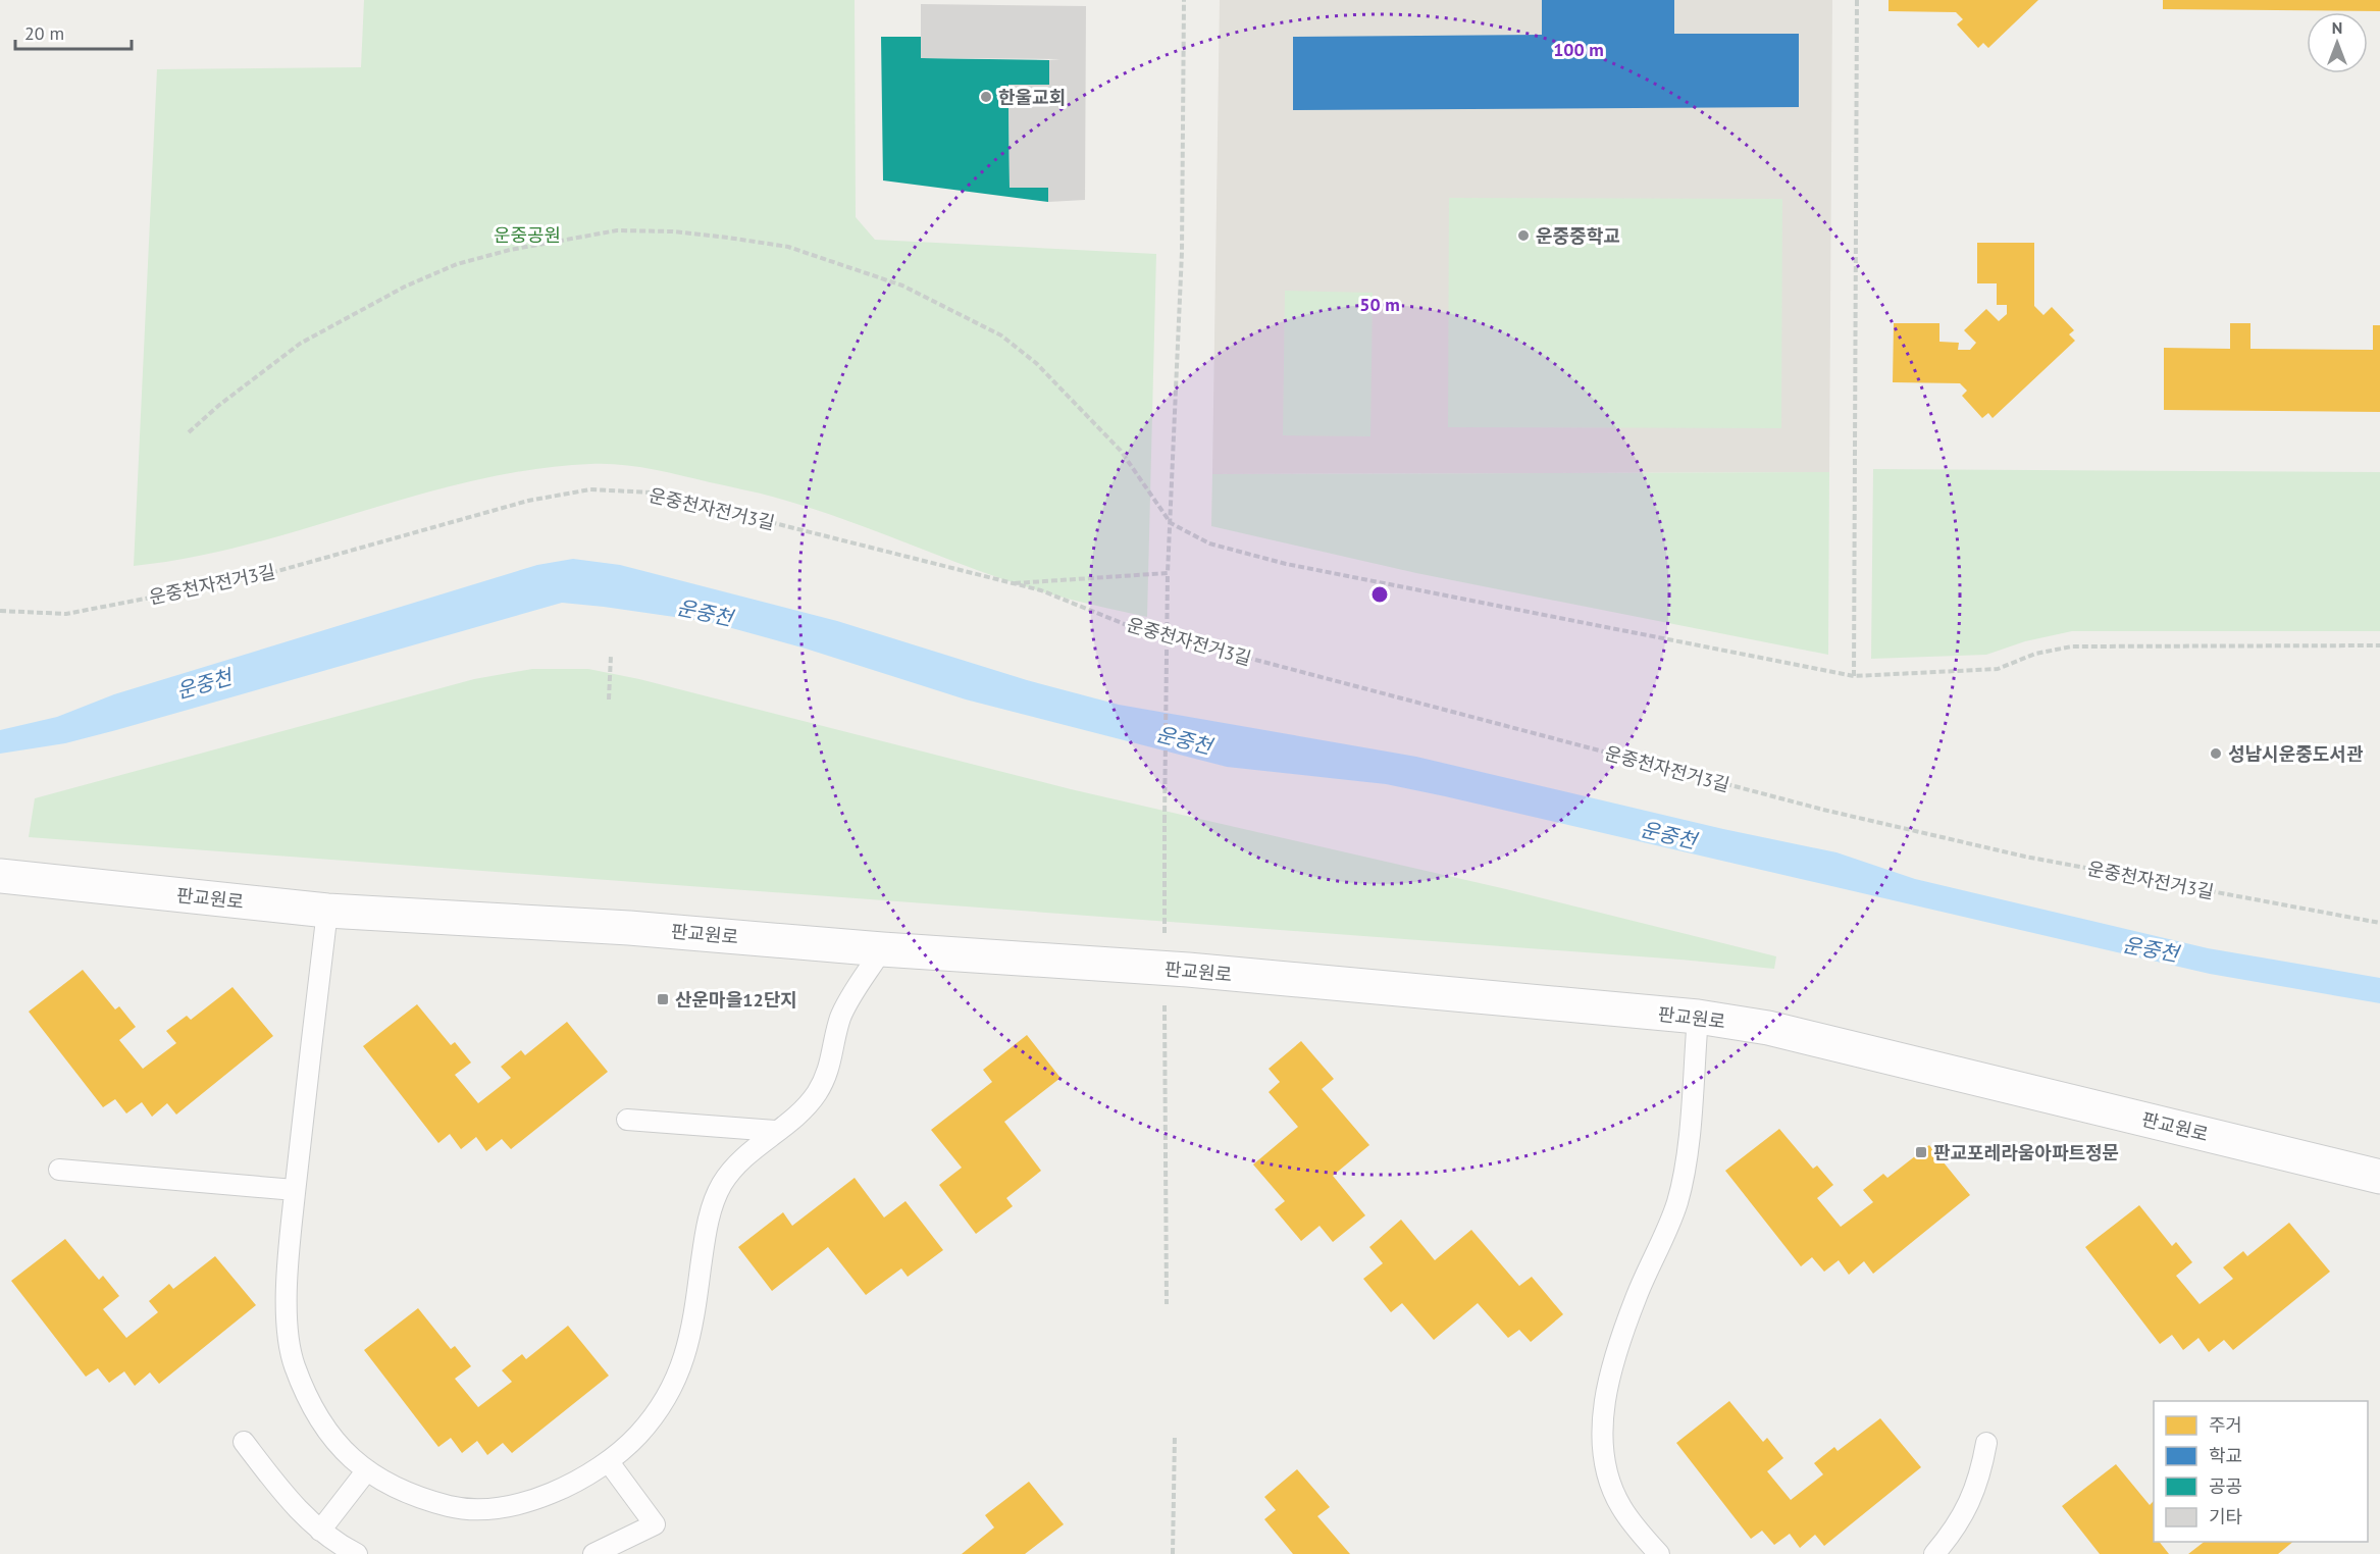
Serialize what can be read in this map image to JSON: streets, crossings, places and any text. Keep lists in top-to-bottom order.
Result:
{
  "streets": {
    "street": ["판교원로"],
    "path": ["운중천자전거3길"]
  },
  "water": ["운중천"],
  "parks": ["운중공원"],
  "places": {
    "other": ["한울교회", "운중중학교", "성남시운중도서관"],
    "transit": ["산운마을12단지", "판교포레라움아파트정문"]
  },
  "legend": [
    "주거",
    "학교",
    "공공",
    "기타"
  ],
  "scale_bar": "20 m",
  "north": "top",
  "rings": ["100 m", "50 m"]
}
